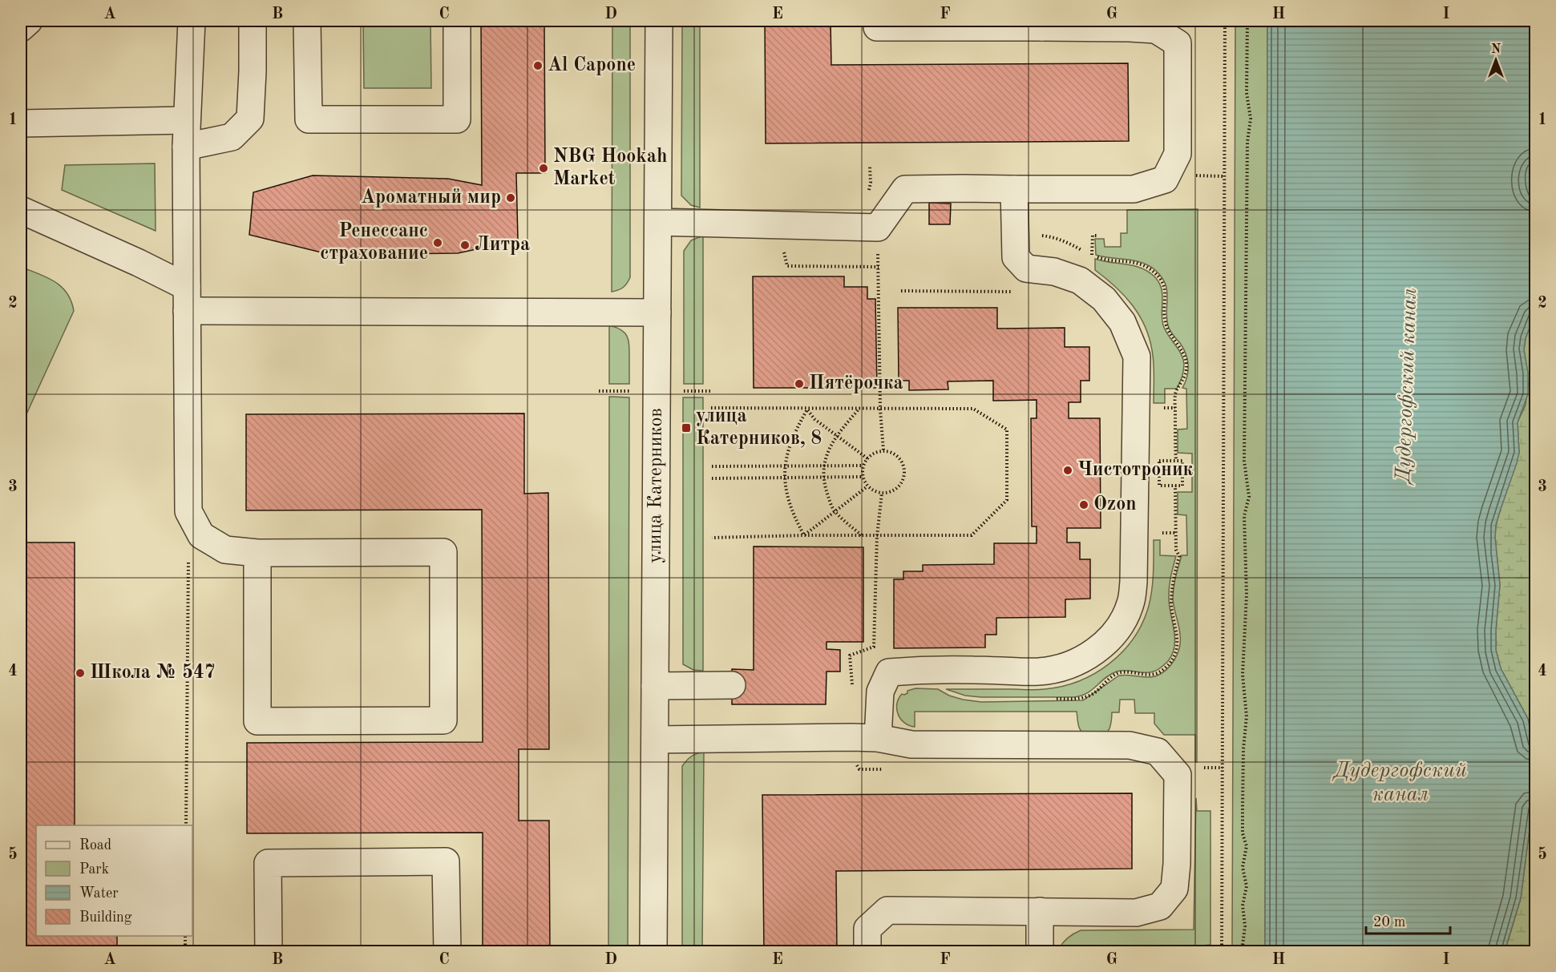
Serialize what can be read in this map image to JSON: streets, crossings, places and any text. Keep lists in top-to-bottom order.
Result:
{
  "streets": {
    "street": ["улица Катерников"]
  },
  "water": ["Дудергофский канал"],
  "places": {
    "other": [
      "Al Capone",
      "NBG Hookah Market",
      "Ароматный мир",
      "Ренессанс страхование",
      "Литра",
      "Пятёрочка",
      "Чистотроник",
      "Ozon",
      "Школа № 547"
    ],
    "transit": ["улица Катерников, 8"]
  },
  "legend": [
    "Road",
    "Park",
    "Water",
    "Building"
  ],
  "scale_bar": "20 m",
  "north": "top",
  "grid": {
    "columns": [
      "A",
      "B",
      "C",
      "D",
      "E",
      "F",
      "G",
      "H",
      "I"
    ],
    "rows": [
      "1",
      "2",
      "3",
      "4",
      "5"
    ]
  }
}
